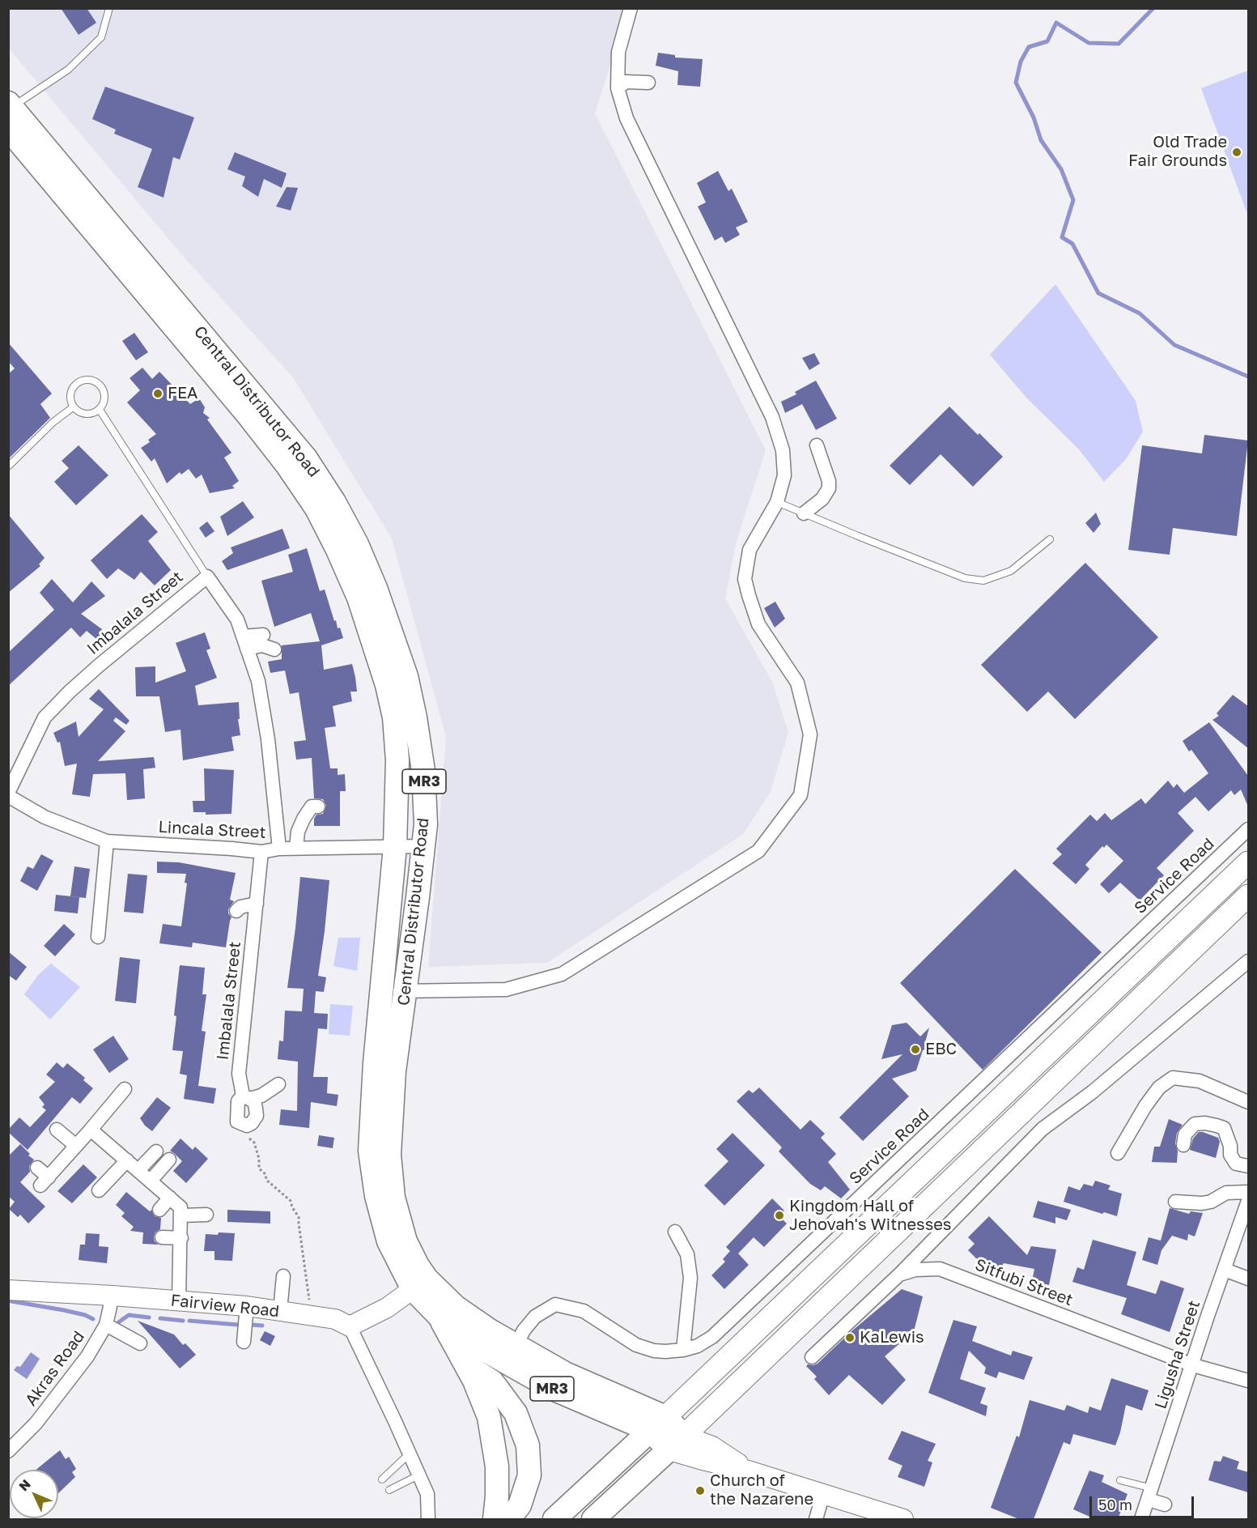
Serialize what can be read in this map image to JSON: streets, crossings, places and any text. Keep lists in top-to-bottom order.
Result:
{
  "streets": {
    "highway": ["Central Distributor Road", "MR3"],
    "main road": ["Fairview Road"],
    "street": [
      "Imbalala Street",
      "Lincala Street",
      "Service Road",
      "Sitfubi Street",
      "Ligusha Street",
      "Akras Road"
    ]
  },
  "crossings": [
    ["Central Distributor Road", "Lincala Street"],
    ["Central Distributor Road", "Service Road"],
    ["Imbalala Street", "Lincala Street"],
    ["Sitfubi Street", "Ligusha Street"],
    ["Fairview Road", "Akras Road"]
  ],
  "places": [
    "Old Trade Fair Grounds",
    "FEA",
    "EBC",
    "Kingdom Hall of Jehovah's Witnesses",
    "KaLewis",
    "Church of the Nazarene"
  ],
  "scale_bar": "50 m",
  "north": "top left"
}
